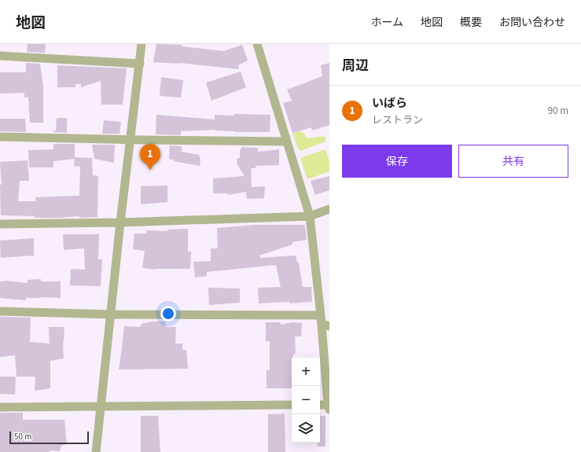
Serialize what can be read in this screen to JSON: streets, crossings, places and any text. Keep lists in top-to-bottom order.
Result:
{
  "scale_bar": "50 m",
  "page": {
    "header": "地図",
    "nav": [
      "ホーム",
      "地図",
      "概要",
      "お問い合わせ"
    ],
    "heading": "周辺",
    "list": [
      {
        "mark": "1",
        "name": "いばら",
        "note": "レストラン",
        "value": "90 m"
      }
    ],
    "buttons": ["保存", "共有"],
    "pins": "1",
    "map_buttons": ["+", "−"],
    "scale": "50 m"
  }
}
